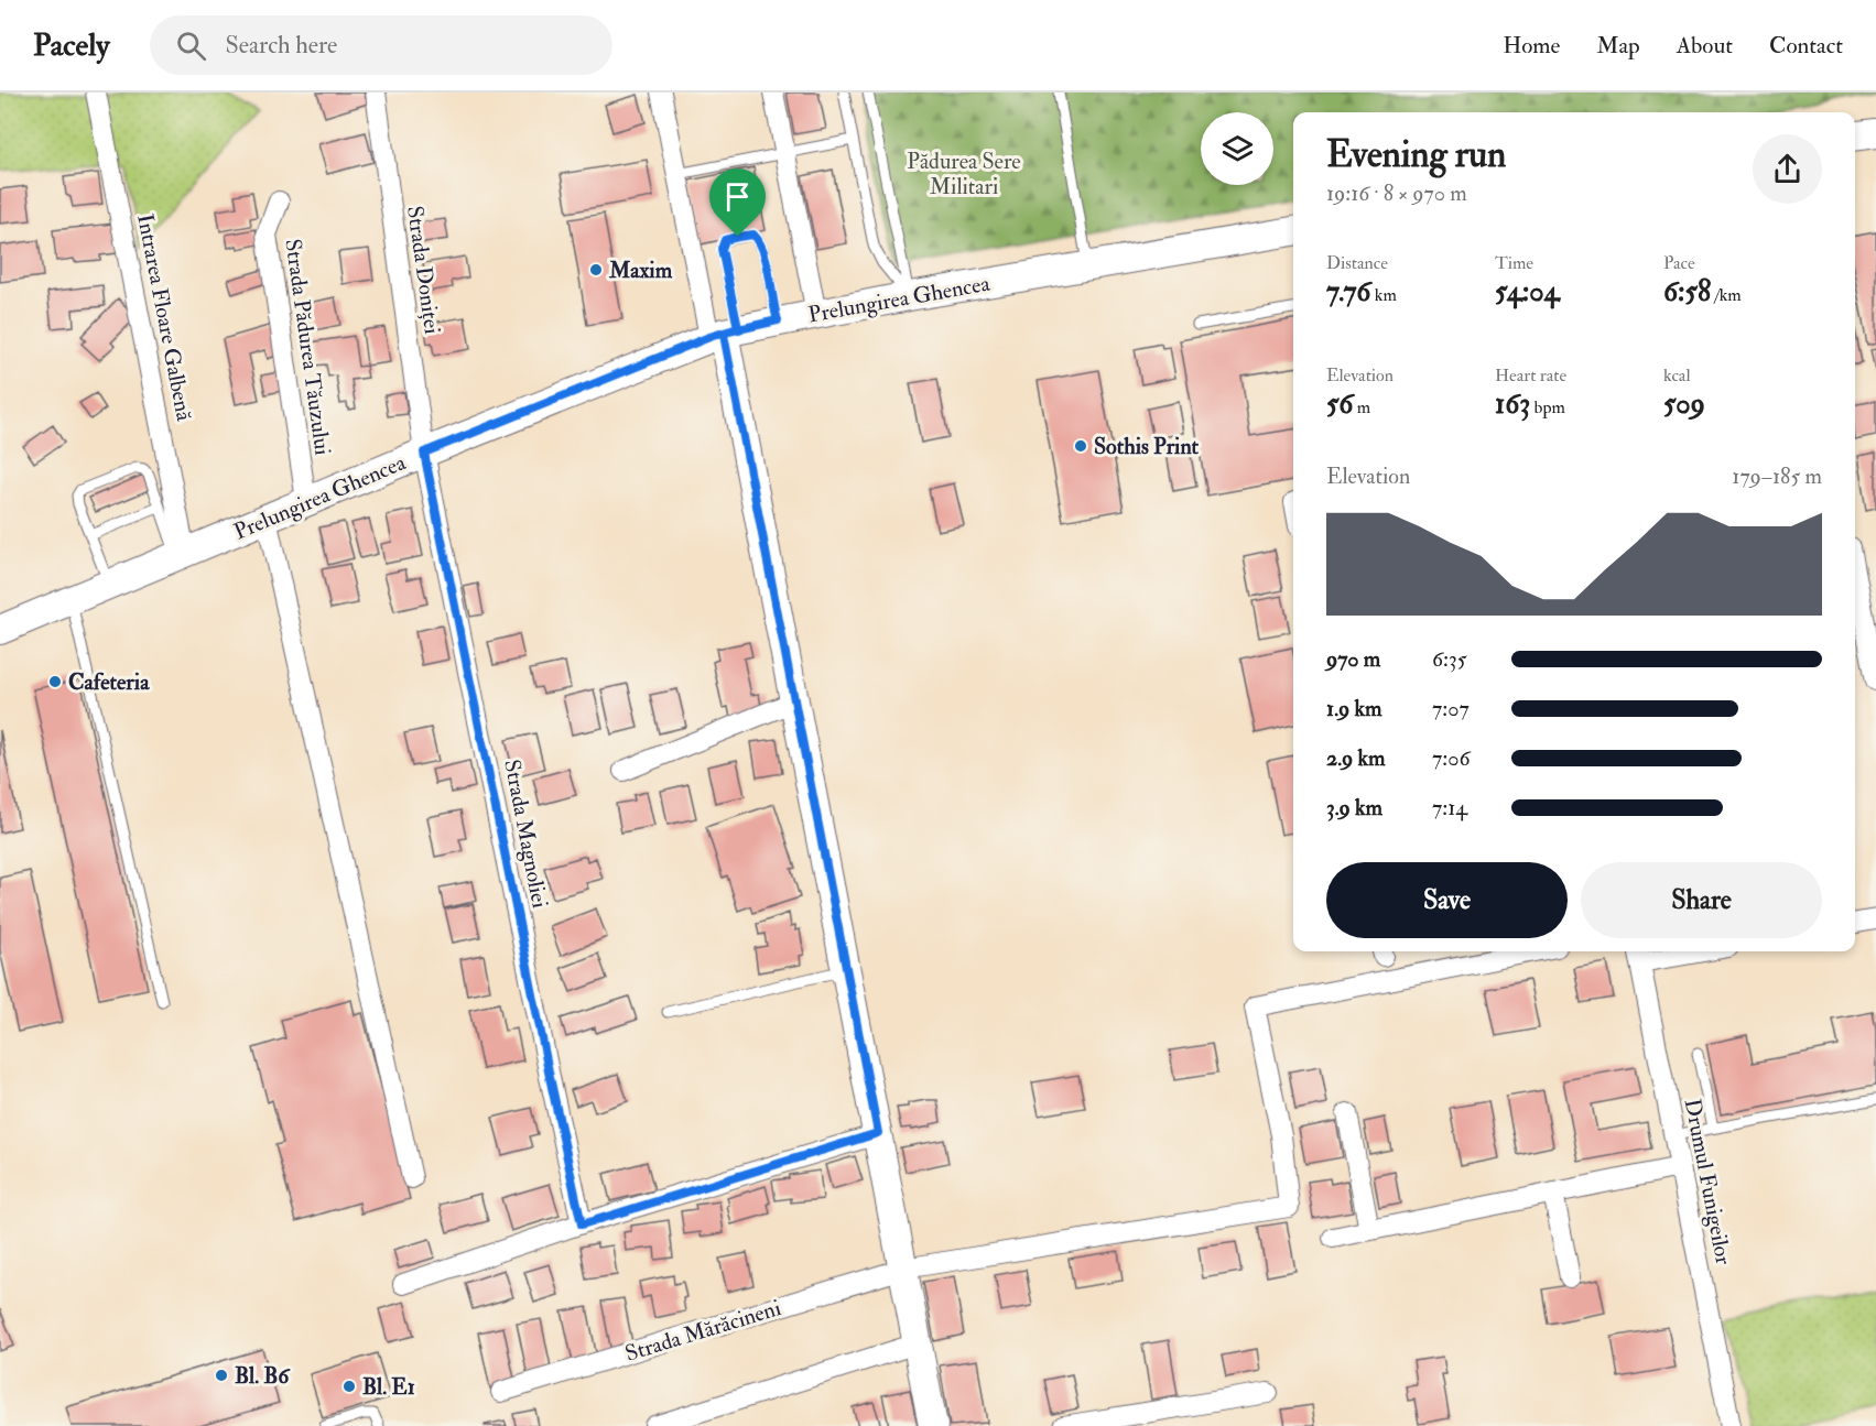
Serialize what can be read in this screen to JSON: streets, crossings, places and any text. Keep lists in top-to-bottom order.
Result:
{
  "streets": {
    "main road": ["Prelungirea Ghencea"],
    "street": [
      "Strada Doniței",
      "Intrarea Floare Galbenă",
      "Strada Pădurea Tăuzului",
      "Strada Magnoliei",
      "Drumul Funigeilor",
      "Strada Mărăcineni"
    ]
  },
  "crossings": [
    ["Strada Doniței", "Prelungirea Ghencea"],
    ["Strada Doniței", "Strada Magnoliei"],
    ["Prelungirea Ghencea", "Intrarea Floare Galbenă"],
    ["Prelungirea Ghencea", "Strada Pădurea Tăuzului"],
    ["Prelungirea Ghencea", "Strada Magnoliei"]
  ],
  "parks": ["Pădurea Sere Militari"],
  "places": [
    "Maxim",
    "Sothis Print",
    "Cafeteria",
    "Bl. B6",
    "Bl. E1"
  ],
  "page": {
    "header": "Pacely",
    "search": "Search here",
    "nav": [
      "Home",
      "Map",
      "About",
      "Contact"
    ],
    "heading": ["Evening run", "19:16 · 8 × 970 m"],
    "stats": [
      ["Distance", "7.76 km"],
      ["Time", "54:04"],
      ["Pace", "6:58 /km"],
      ["Elevation", "56 m"],
      ["Heart rate", "163 bpm"],
      ["kcal", "509"]
    ],
    "chart": ["Elevation", "179–185 m"],
    "list": [
      {
        "name": "970 m",
        "note": "6:35"
      },
      {
        "name": "1.9 km",
        "note": "7:07"
      },
      {
        "name": "2.9 km",
        "note": "7:06"
      },
      {
        "name": "3.9 km",
        "note": "7:14"
      }
    ],
    "buttons": ["Save", "Share"]
  }
}
